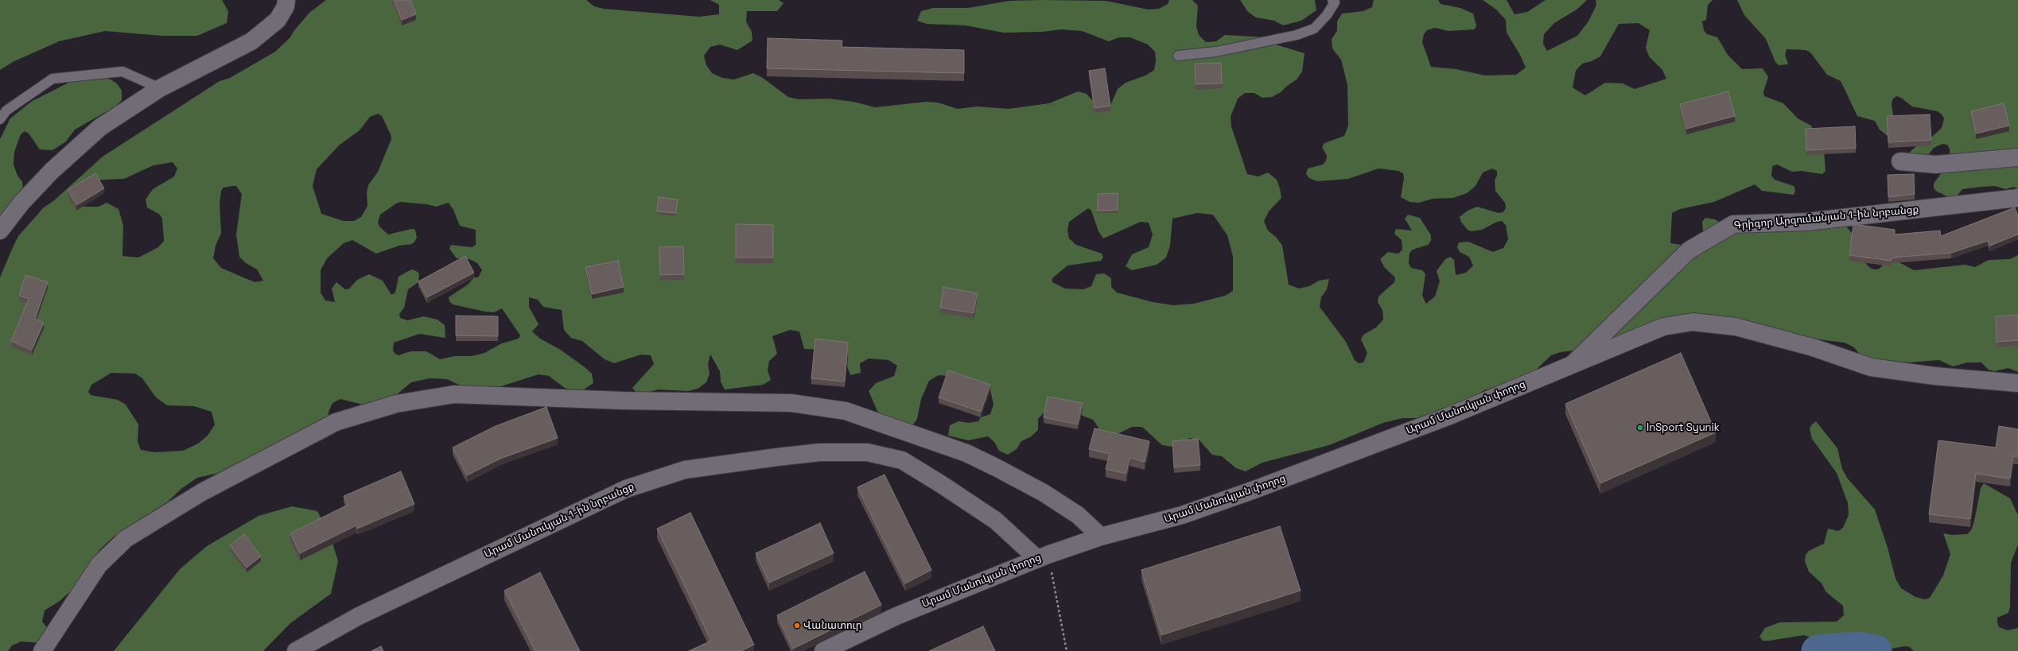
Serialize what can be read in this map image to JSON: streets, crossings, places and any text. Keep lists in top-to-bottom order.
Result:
{
  "streets": {
    "street": ["Գրիգոր Արզումանյան 1-ին նրբանցք", "Արամ Մանուկյան փողոց", "Արամ Մանուկյան 1-ին նրբանցք"]
  },
  "crossings": [
    ["Գրիգոր Արզումանյան 1-ին նրբանցք", "Արամ Մանուկյան փողոց"],
    ["Արամ Մանուկյան փողոց", "Արամ Մանուկյան 1-ին նրբանցք"]
  ],
  "places": ["InSport Syunik", "Վանատուր"]
}
